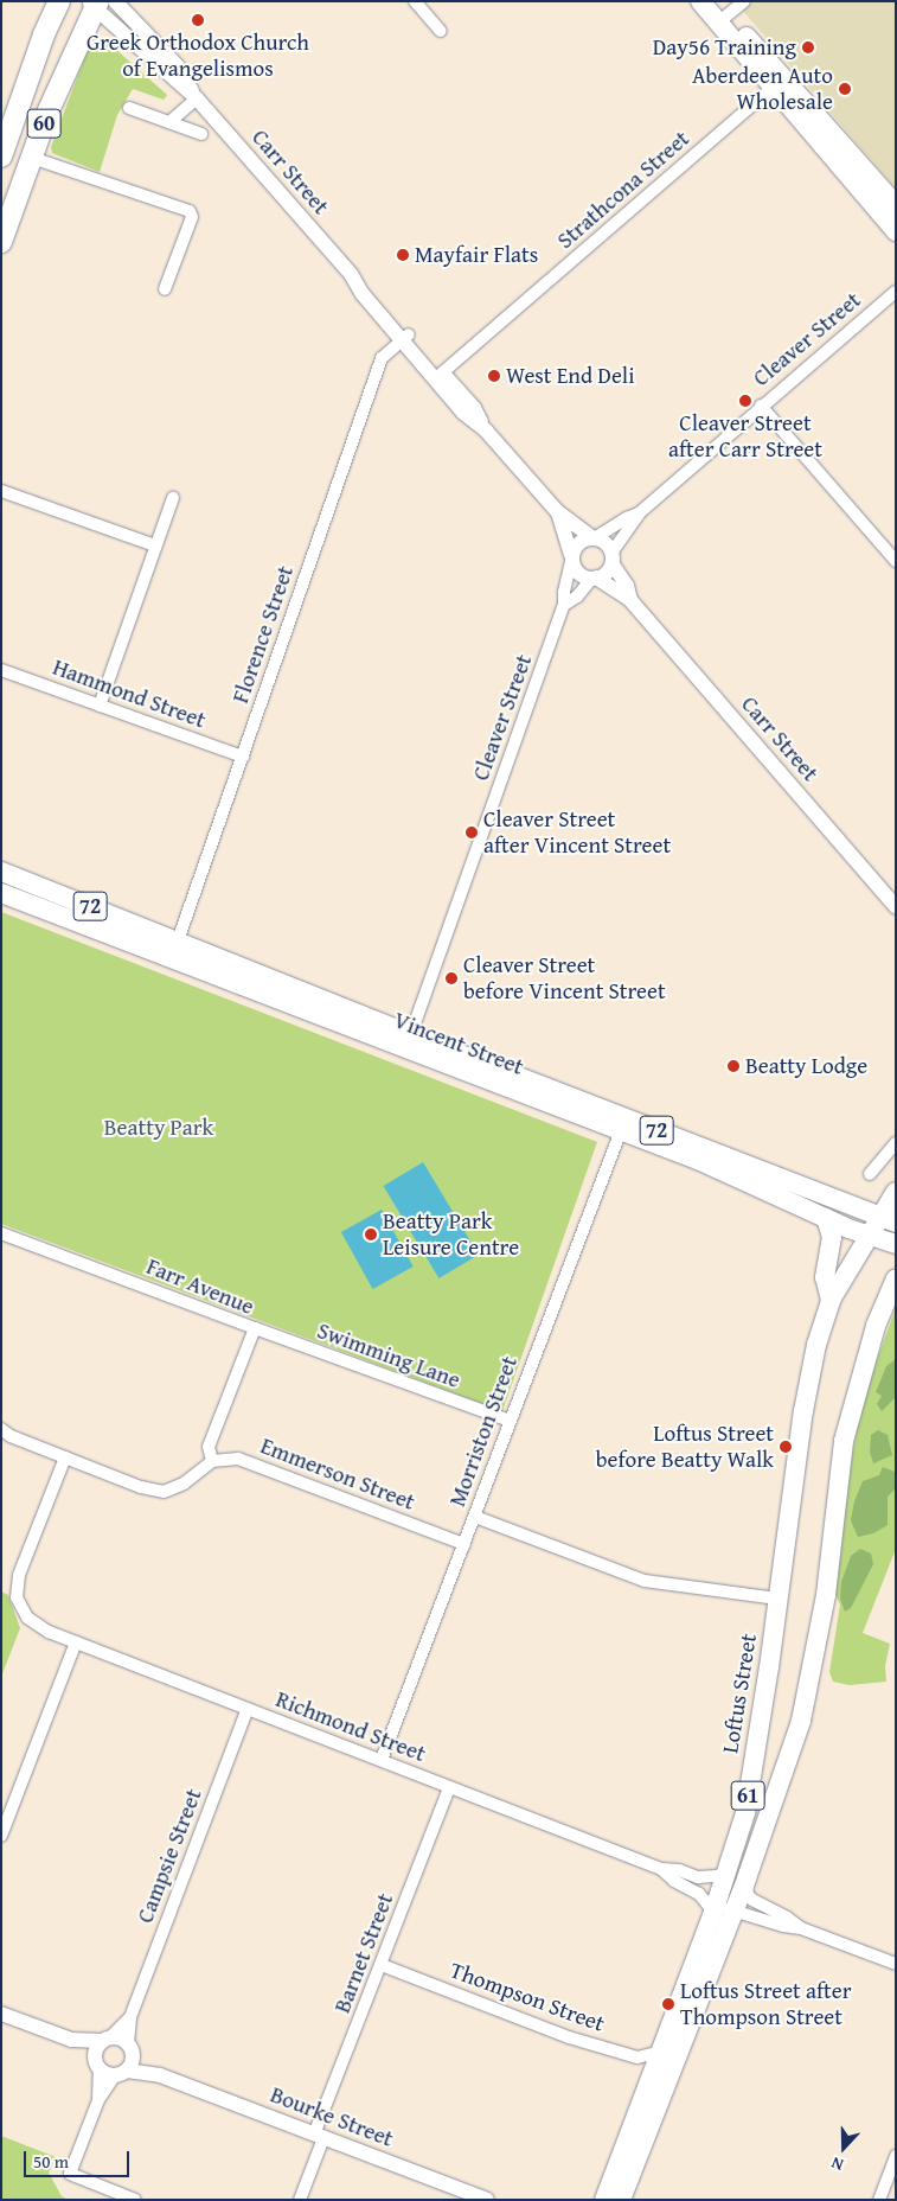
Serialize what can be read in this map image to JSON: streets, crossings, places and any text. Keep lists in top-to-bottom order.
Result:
{
  "streets": {
    "highway": ["60"],
    "main road": [
      "72",
      "Vincent Street",
      "Loftus Street",
      "61"
    ],
    "street": [
      "Carr Street",
      "Strathcona Street",
      "Cleaver Street",
      "Florence Street",
      "Hammond Street",
      "Farr Avenue",
      "Swimming Lane",
      "Morriston Street",
      "Emmerson Street",
      "Richmond Street",
      "Campsie Street",
      "Barnet Street",
      "Thompson Street",
      "Bourke Street"
    ]
  },
  "crossings": [
    ["60", "Carr Street"],
    ["Carr Street", "Strathcona Street"],
    ["Carr Street", "Cleaver Street"],
    ["Carr Street", "Florence Street"],
    ["Cleaver Street", "Vincent Street"],
    ["Florence Street", "Hammond Street"],
    ["Florence Street", "Vincent Street"],
    ["Vincent Street", "Morriston Street"],
    ["Vincent Street", "Loftus Street"],
    ["Farr Avenue", "Swimming Lane"],
    ["Farr Avenue", "Emmerson Street"],
    ["Swimming Lane", "Morriston Street"],
    ["Morriston Street", "Emmerson Street"],
    ["Morriston Street", "Richmond Street"],
    ["Loftus Street", "Richmond Street"],
    ["Loftus Street", "Thompson Street"],
    ["Richmond Street", "Campsie Street"],
    ["Richmond Street", "Barnet Street"],
    ["Campsie Street", "Bourke Street"],
    ["Barnet Street", "Thompson Street"],
    ["Barnet Street", "Bourke Street"]
  ],
  "parks": ["Beatty Park"],
  "places": [
    "Greek Orthodox Church of Evangelismos",
    "Day56 Training",
    "Aberdeen Auto Wholesale",
    "Mayfair Flats",
    "West End Deli",
    "Cleaver Street after Carr Street",
    "Cleaver Street after Vincent Street",
    "Cleaver Street before Vincent Street",
    "Beatty Lodge",
    "Beatty Park Leisure Centre",
    "Loftus Street before Beatty Walk",
    "Loftus Street after Thompson Street"
  ],
  "scale_bar": "50 m",
  "north": "bottom"
}
